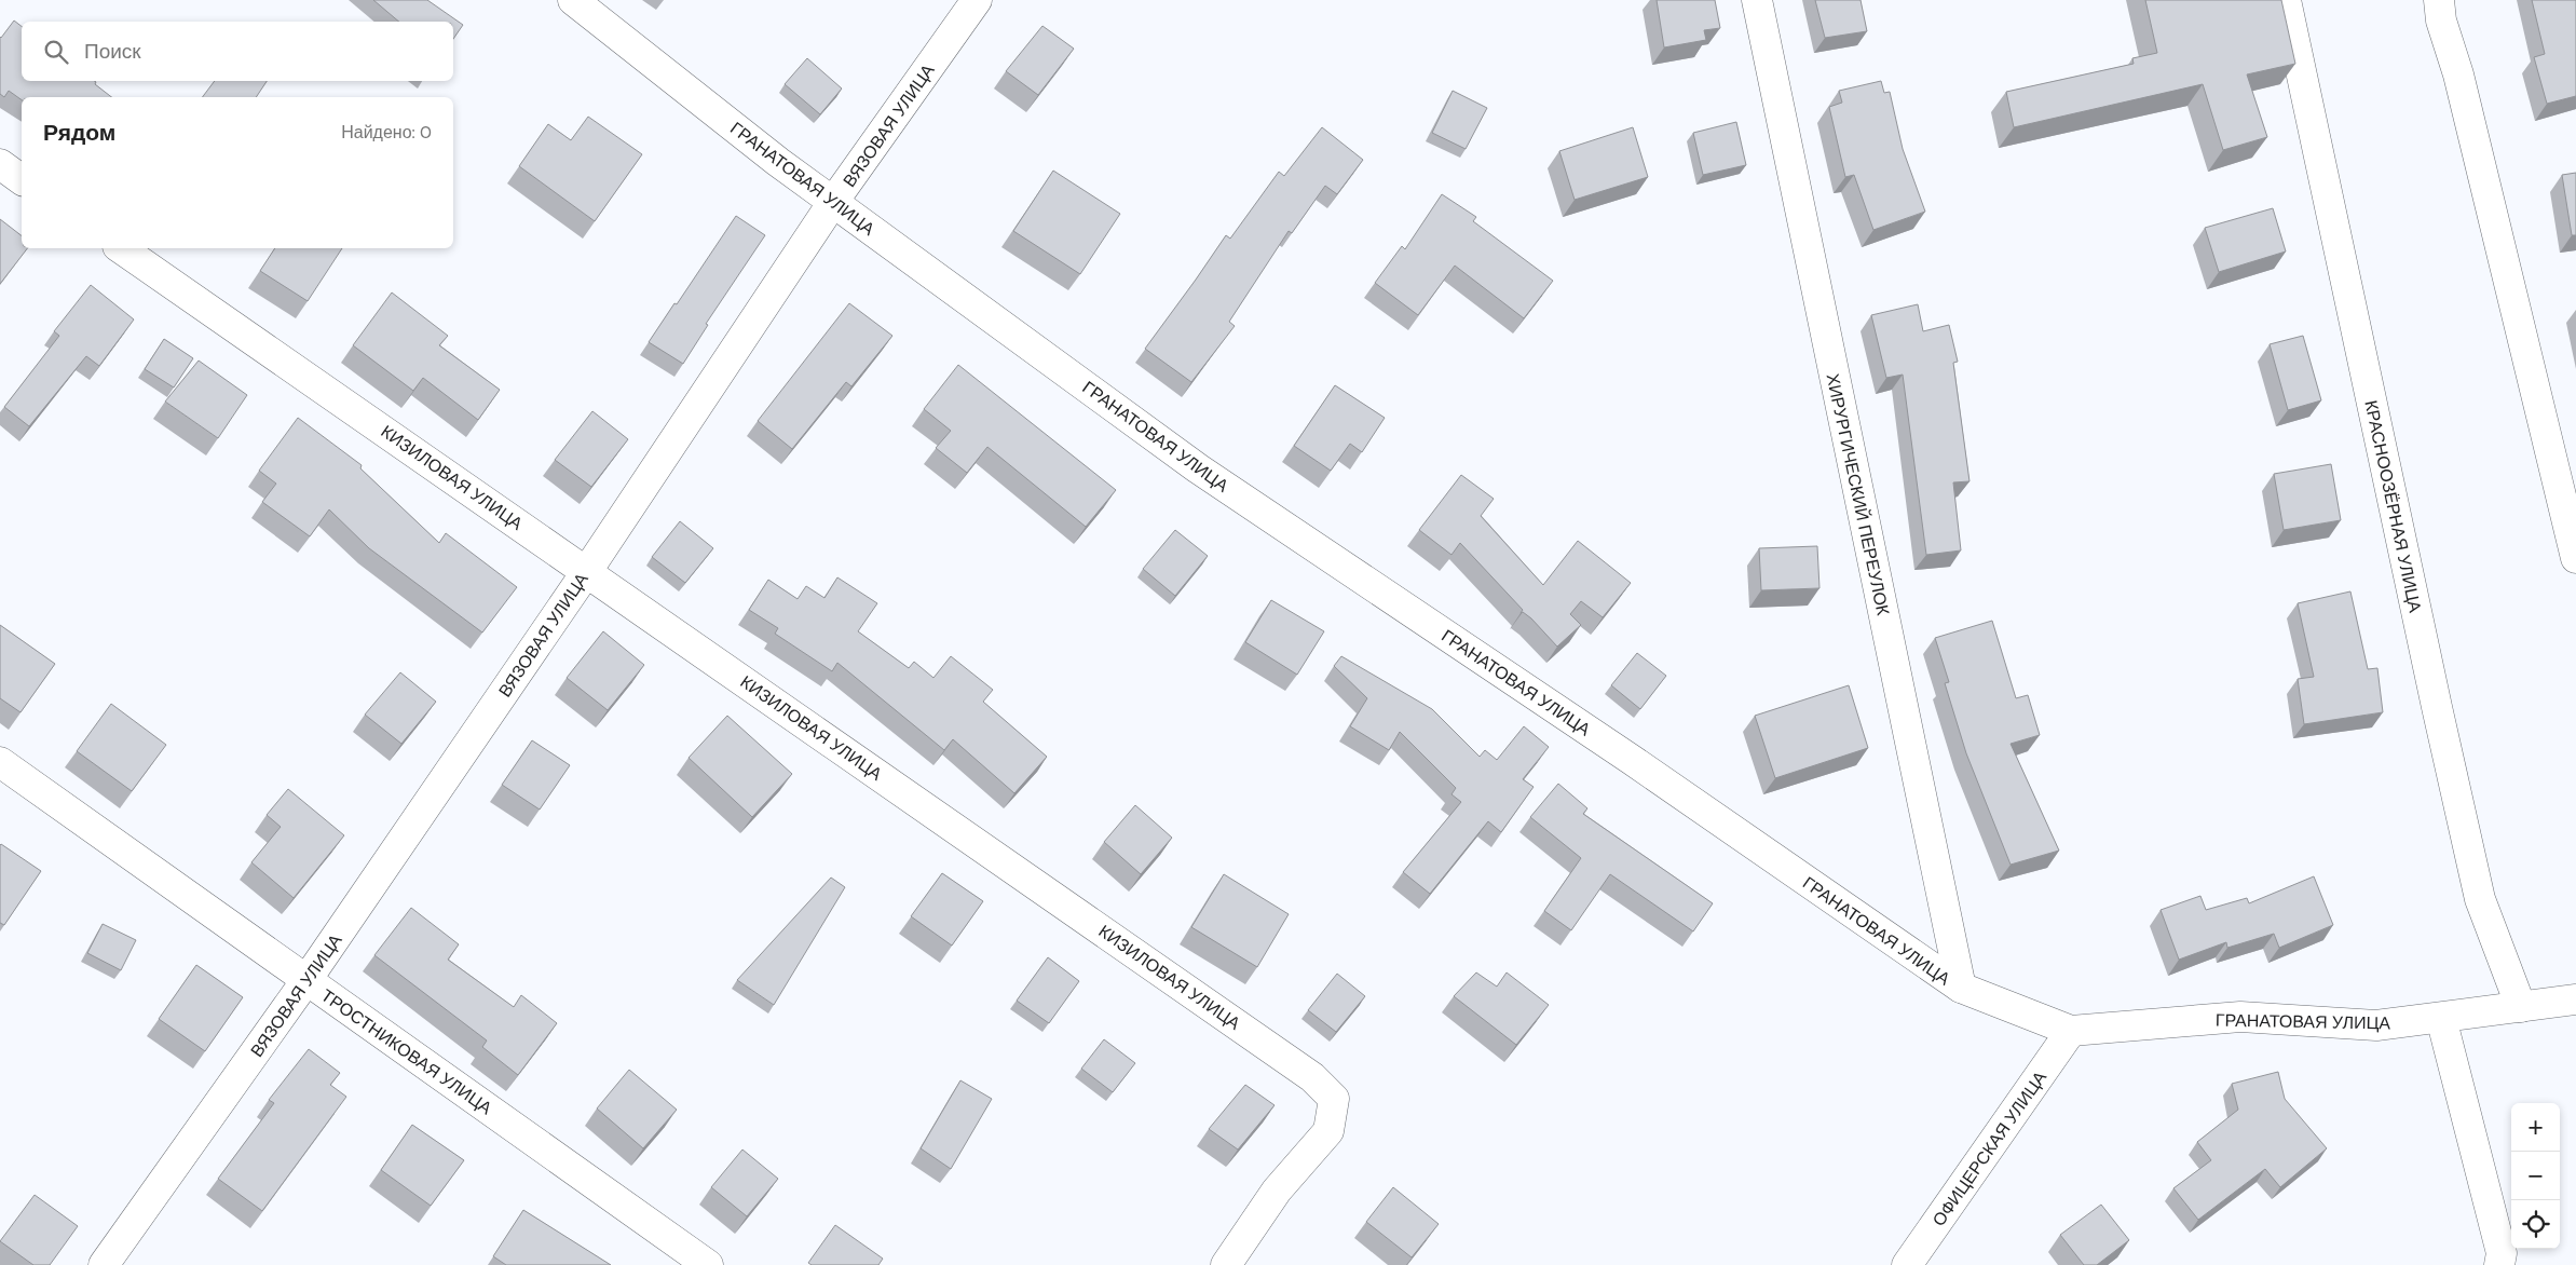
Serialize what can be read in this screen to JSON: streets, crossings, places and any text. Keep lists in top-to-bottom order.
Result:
{
  "streets": {
    "street": [
      "ВЯЗОВАЯ УЛИЦА",
      "ГРАНАТОВАЯ УЛИЦА",
      "КИЗИЛОВАЯ УЛИЦА",
      "ХИРУРГИЧЕСКИЙ ПЕРЕУЛОК",
      "КРАСНООЗЁРНАЯ УЛИЦА",
      "ТРОСТНИКОВАЯ УЛИЦА",
      "ОФИЦЕРСКАЯ УЛИЦА"
    ]
  },
  "crossings": [
    ["ВЯЗОВАЯ УЛИЦА", "ГРАНАТОВАЯ УЛИЦА"],
    ["ВЯЗОВАЯ УЛИЦА", "КИЗИЛОВАЯ УЛИЦА"],
    ["ВЯЗОВАЯ УЛИЦА", "ТРОСТНИКОВАЯ УЛИЦА"],
    ["ГРАНАТОВАЯ УЛИЦА", "ХИРУРГИЧЕСКИЙ ПЕРЕУЛОК"],
    ["ГРАНАТОВАЯ УЛИЦА", "КРАСНООЗЁРНАЯ УЛИЦА"],
    ["ГРАНАТОВАЯ УЛИЦА", "ОФИЦЕРСКАЯ УЛИЦА"]
  ],
  "page": {
    "search": "Поиск",
    "heading": ["Рядом", "Найдено: 0"],
    "map_buttons": ["+", "−"]
  }
}
